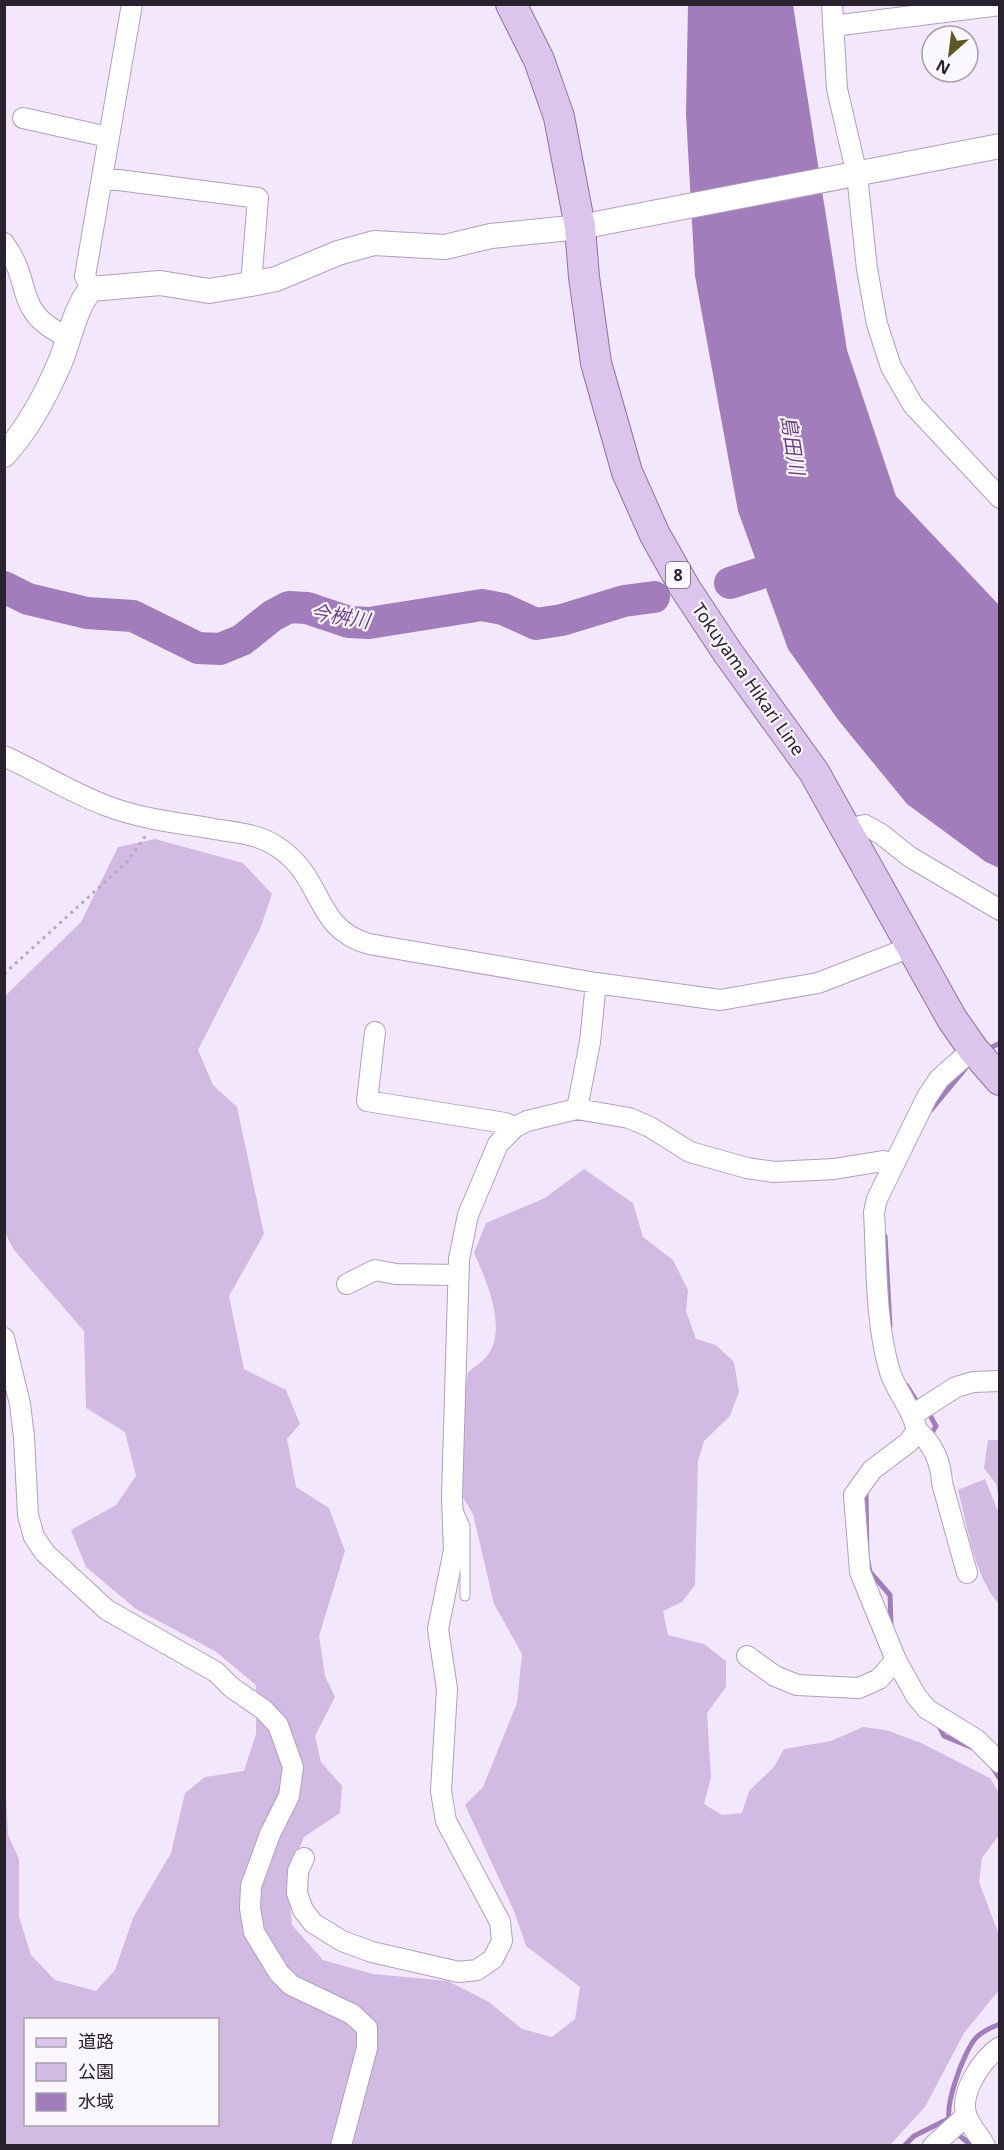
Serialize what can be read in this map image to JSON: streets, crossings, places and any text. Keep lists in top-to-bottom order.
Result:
{
  "streets": {
    "main road": ["8", "Tokuyama Hikari Line"]
  },
  "water": ["島田川", "今桝川"],
  "legend": ["道路", "公園", "水域"],
  "north": "bottom left"
}
